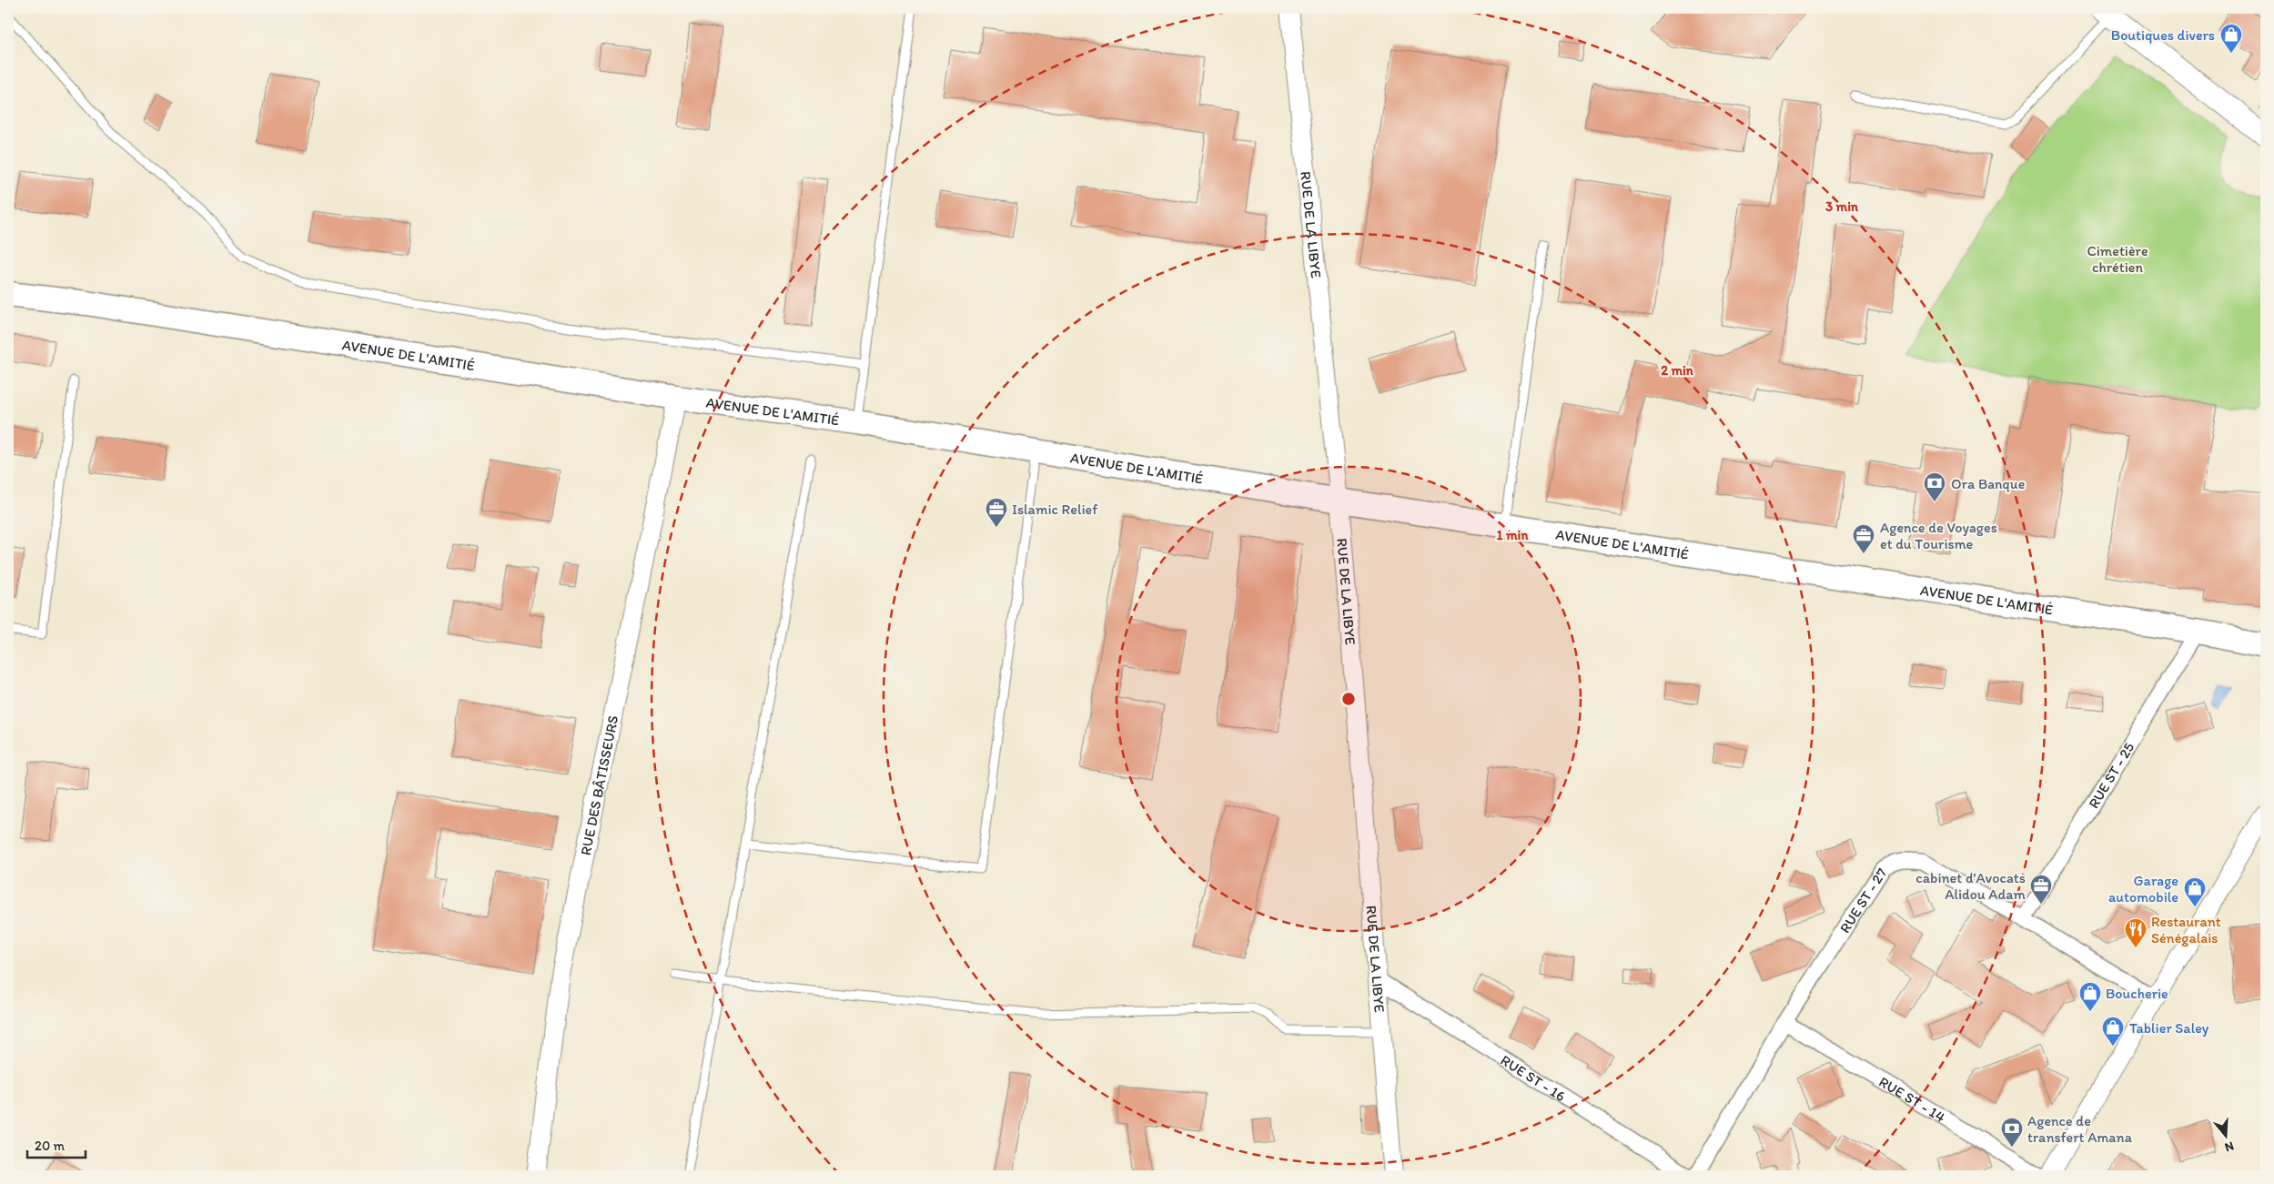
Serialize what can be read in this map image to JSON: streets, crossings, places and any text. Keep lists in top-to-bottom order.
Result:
{
  "streets": {
    "main road": ["AVENUE DE L'AMITIÉ"],
    "street": [
      "RUE DE LA LIBYE",
      "RUE ST - 25",
      "RUE DES BÂTISSEURS",
      "RUE ST - 27",
      "RUE ST - 16",
      "RUE ST - 14"
    ]
  },
  "crossings": [
    ["RUE DE LA LIBYE", "AVENUE DE L'AMITIÉ"],
    ["RUE DE LA LIBYE", "RUE ST - 16"],
    ["AVENUE DE L'AMITIÉ", "RUE ST - 25"],
    ["AVENUE DE L'AMITIÉ", "RUE DES BÂTISSEURS"],
    ["RUE ST - 25", "RUE ST - 27"],
    ["RUE ST - 27", "RUE ST - 14"]
  ],
  "parks": ["Cimetière chrétien"],
  "places": {
    "shop": [
      "Boutiques divers",
      "Garage automobile",
      "Boucherie",
      "Tablier Saley"
    ],
    "bank": ["Ora Banque", "Agence de transfert Amana"],
    "office": ["Islamic Relief", "Agence de Voyages et du Tourisme", "cabinet d’Avocats Alidou Adam"],
    "restaurant": ["Restaurant Sénégalais"]
  },
  "scale_bar": "20 m",
  "north": "bottom",
  "rings": ["3 min", "2 min", "1 min"]
}
